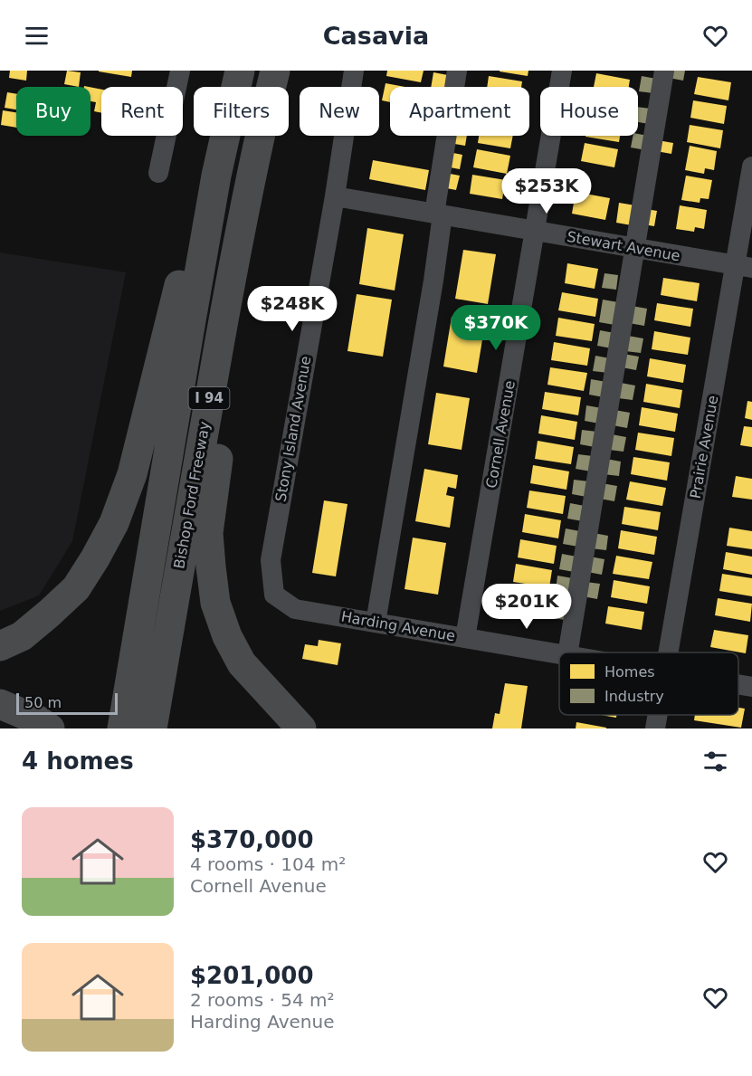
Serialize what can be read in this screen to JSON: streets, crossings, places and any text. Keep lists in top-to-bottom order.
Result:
{
  "streets": {
    "highway": ["I 94", "Bishop Ford Freeway"],
    "street": [
      "Stewart Avenue",
      "Stony Island Avenue",
      "Cornell Avenue",
      "Prairie Avenue",
      "Harding Avenue"
    ]
  },
  "crossings": [
    ["Stewart Avenue", "Stony Island Avenue"],
    ["Stewart Avenue", "Cornell Avenue"],
    ["Stewart Avenue", "Prairie Avenue"],
    ["Stony Island Avenue", "Harding Avenue"],
    ["Cornell Avenue", "Harding Avenue"]
  ],
  "legend": ["Homes", "Industry"],
  "scale_bar": "50 m",
  "page": {
    "header": "Casavia",
    "chip": [
      "Buy",
      "Rent",
      "Filters",
      "New",
      "Apartment",
      "House"
    ],
    "price": [
      "$253K",
      "$248K",
      "$370K",
      "$201K"
    ],
    "scale": "50 m",
    "heading": "4 homes",
    "list": [
      {
        "name": "$370,000",
        "note": "4 rooms · 104 m² · Cornell Avenue"
      },
      {
        "name": "$201,000",
        "note": "2 rooms · 54 m² · Harding Avenue"
      }
    ]
  }
}
